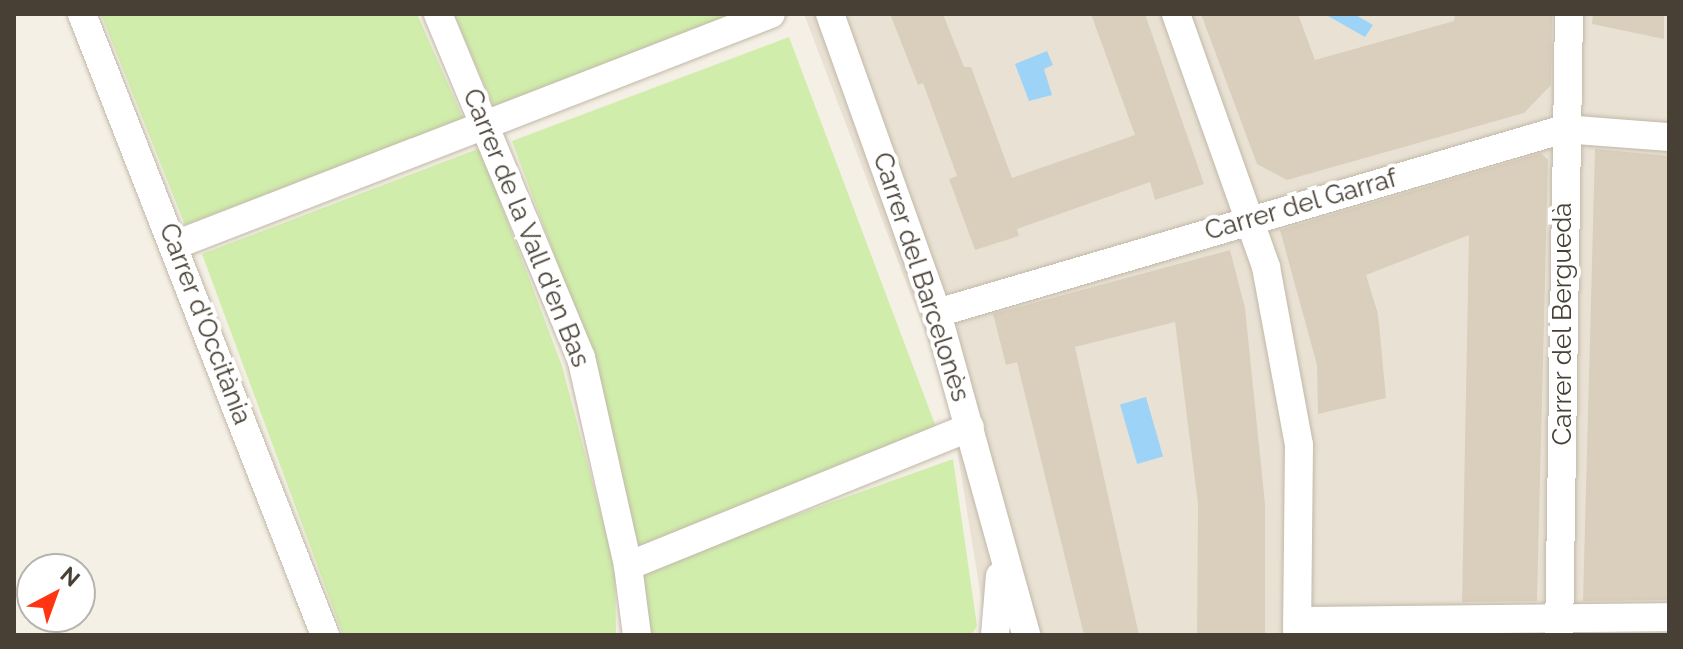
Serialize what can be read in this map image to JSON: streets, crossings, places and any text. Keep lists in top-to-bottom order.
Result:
{
  "streets": {
    "street": [
      "Carrer del Garraf",
      "Carrer de la Vall d'en Bas",
      "Carrer del Barcelonès",
      "Carrer d'Occitània",
      "Carrer del Berguedà"
    ]
  },
  "crossings": [
    ["Carrer del Garraf", "Carrer del Barcelonès"],
    ["Carrer del Garraf", "Carrer del Berguedà"]
  ],
  "north": "top right"
}
